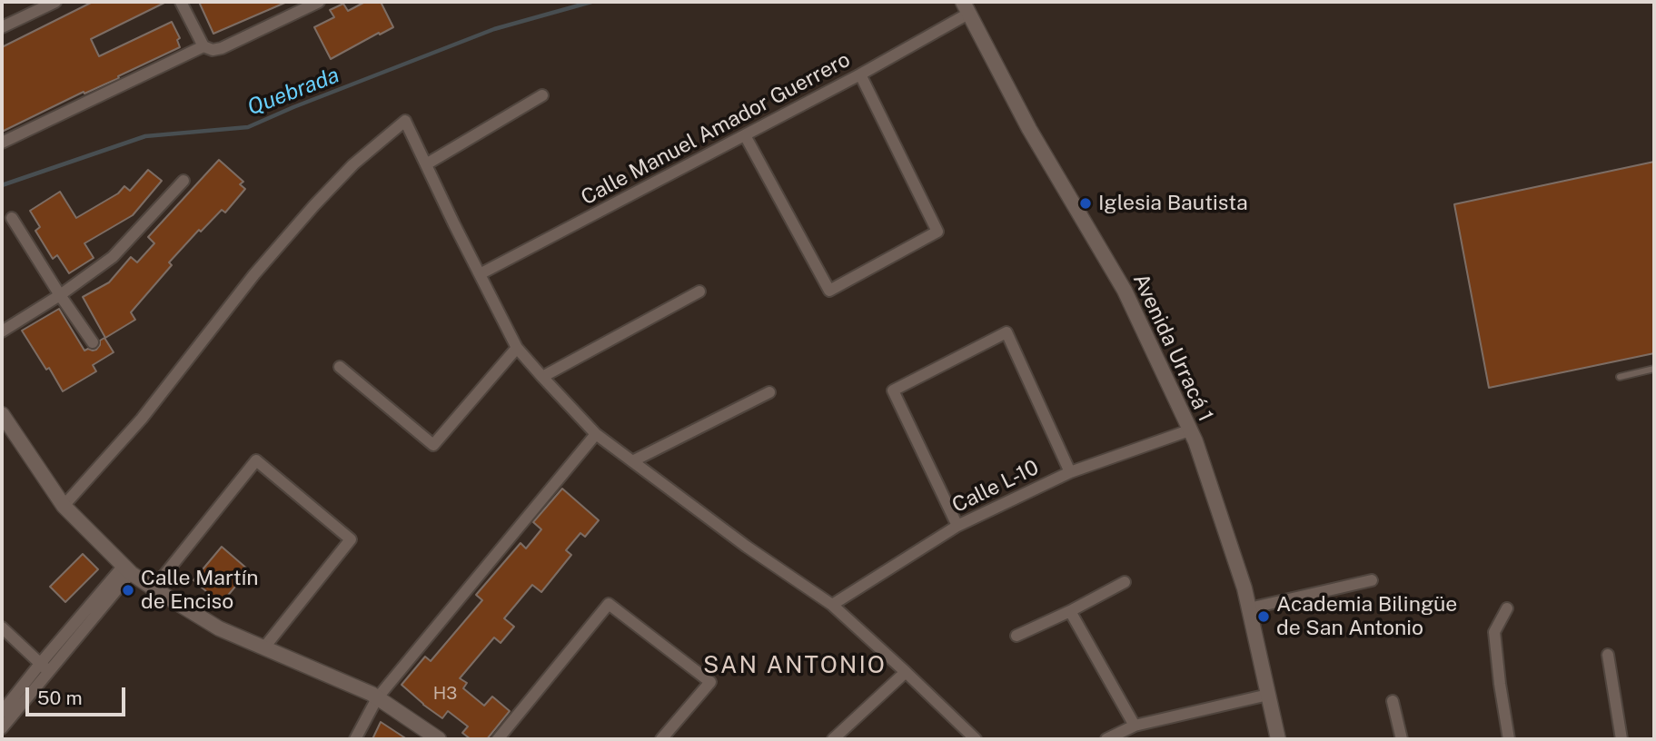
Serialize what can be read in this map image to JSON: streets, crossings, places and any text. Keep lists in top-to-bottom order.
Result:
{
  "streets": {
    "street": ["Calle Manuel Amador Guerrero", "Avenida Urracá 1", "Calle L-10"]
  },
  "crossings": [
    ["Calle Manuel Amador Guerrero", "Avenida Urracá 1"],
    ["Avenida Urracá 1", "Calle L-10"]
  ],
  "districts": ["SAN ANTONIO"],
  "water": ["Quebrada"],
  "places": ["Iglesia Bautista", "Calle Martín de Enciso", "Academia Bilingüe de San Antonio"],
  "house_numbers": ["H3"],
  "scale_bar": "50 m"
}
